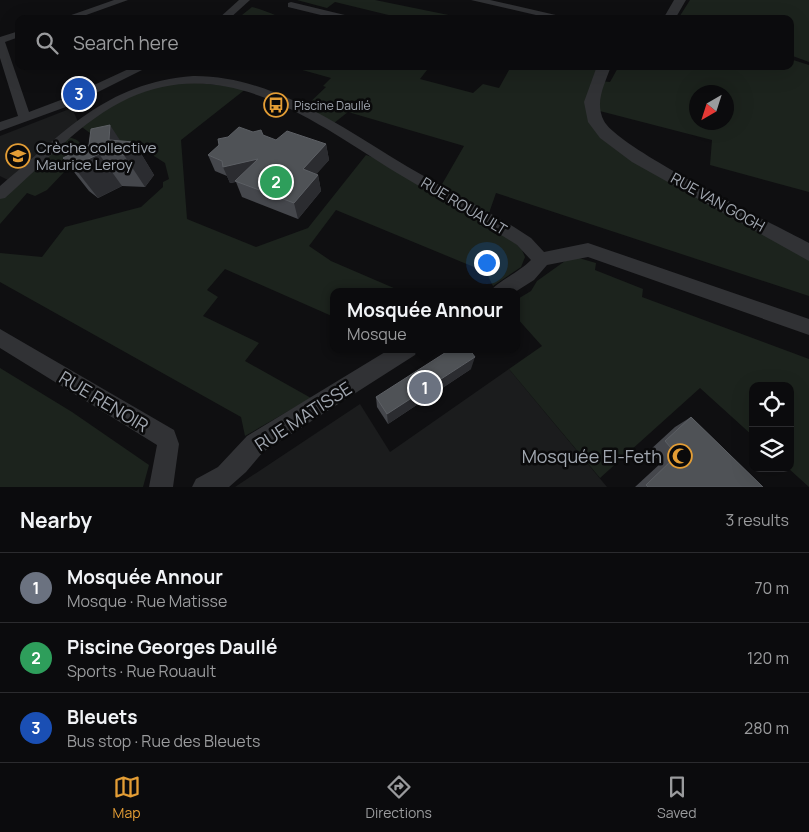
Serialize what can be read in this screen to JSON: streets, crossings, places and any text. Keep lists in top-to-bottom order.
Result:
{
  "streets": {
    "street": [
      "RUE VAN GOGH",
      "RUE ROUAULT",
      "RUE RENOIR",
      "RUE MATISSE"
    ]
  },
  "places": {
    "bus stop": ["Piscine Daullé"],
    "school or university": ["Crèche collective Maurice Leroy"],
    "mosque": ["Mosquée El-Feth"]
  },
  "north": "bottom left",
  "page": {
    "search": "Search here",
    "pins": ["3", "2", "1"],
    "popup": ["Mosquée Annour", "Mosque"],
    "heading": ["Nearby", "3 results"],
    "list": [
      {
        "mark": "1",
        "name": "Mosquée Annour",
        "note": "Mosque · Rue Matisse",
        "value": "70 m"
      },
      {
        "mark": "2",
        "name": "Piscine Georges Daullé",
        "note": "Sports · Rue Rouault",
        "value": "120 m"
      },
      {
        "mark": "3",
        "name": "Bleuets",
        "note": "Bus stop · Rue des Bleuets",
        "value": "280 m"
      }
    ],
    "nav": ["Map", "Directions", "Saved"]
  }
}
